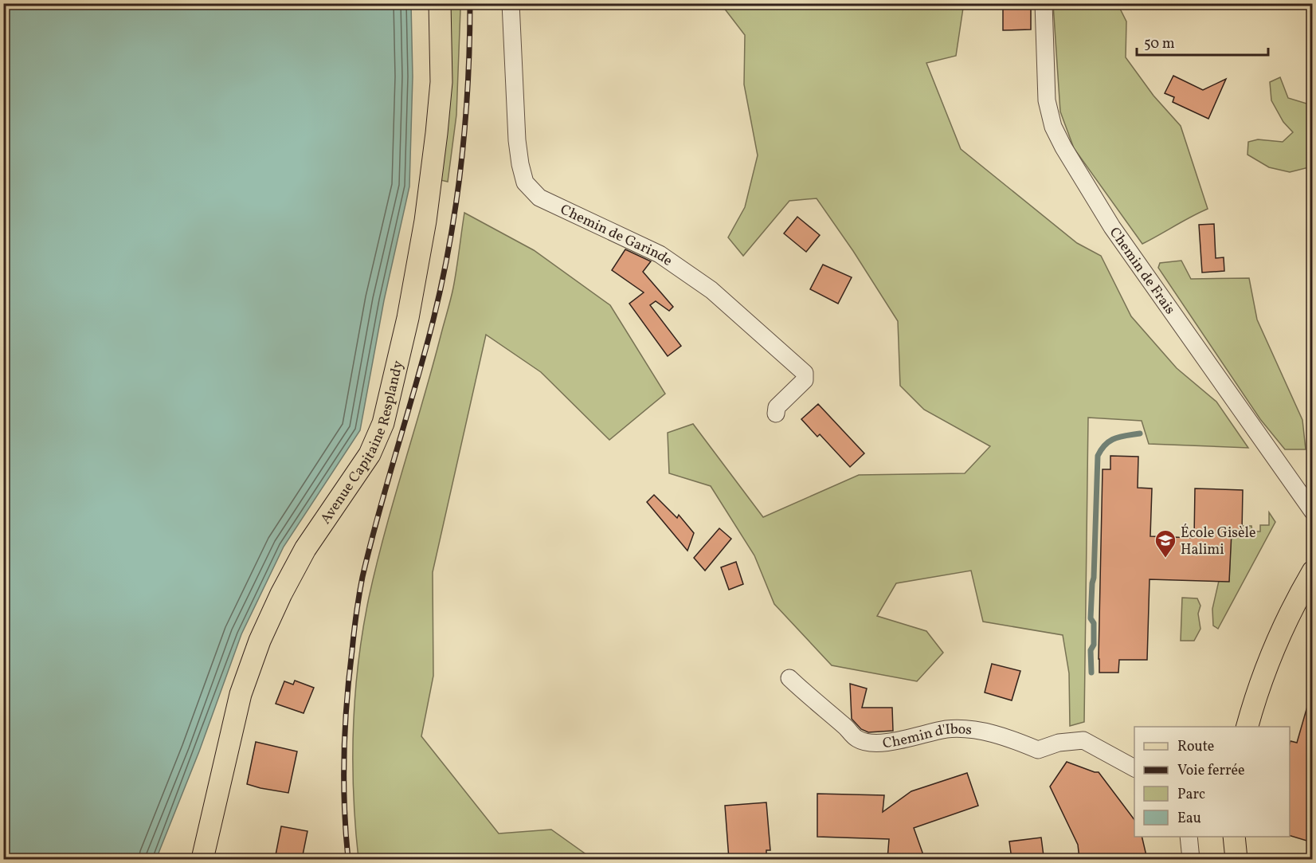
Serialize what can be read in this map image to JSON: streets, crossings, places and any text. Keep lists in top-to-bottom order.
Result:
{
  "streets": {
    "main road": ["Avenue Capitaine Resplandy"],
    "street": ["Chemin de Garinde", "Chemin de Frais", "Chemin d'Ibos"]
  },
  "places": {
    "school or university": ["École Gisèle Halimi"]
  },
  "legend": [
    "Route",
    "Voie ferrée",
    "Parc",
    "Eau"
  ],
  "scale_bar": "50 m"
}
